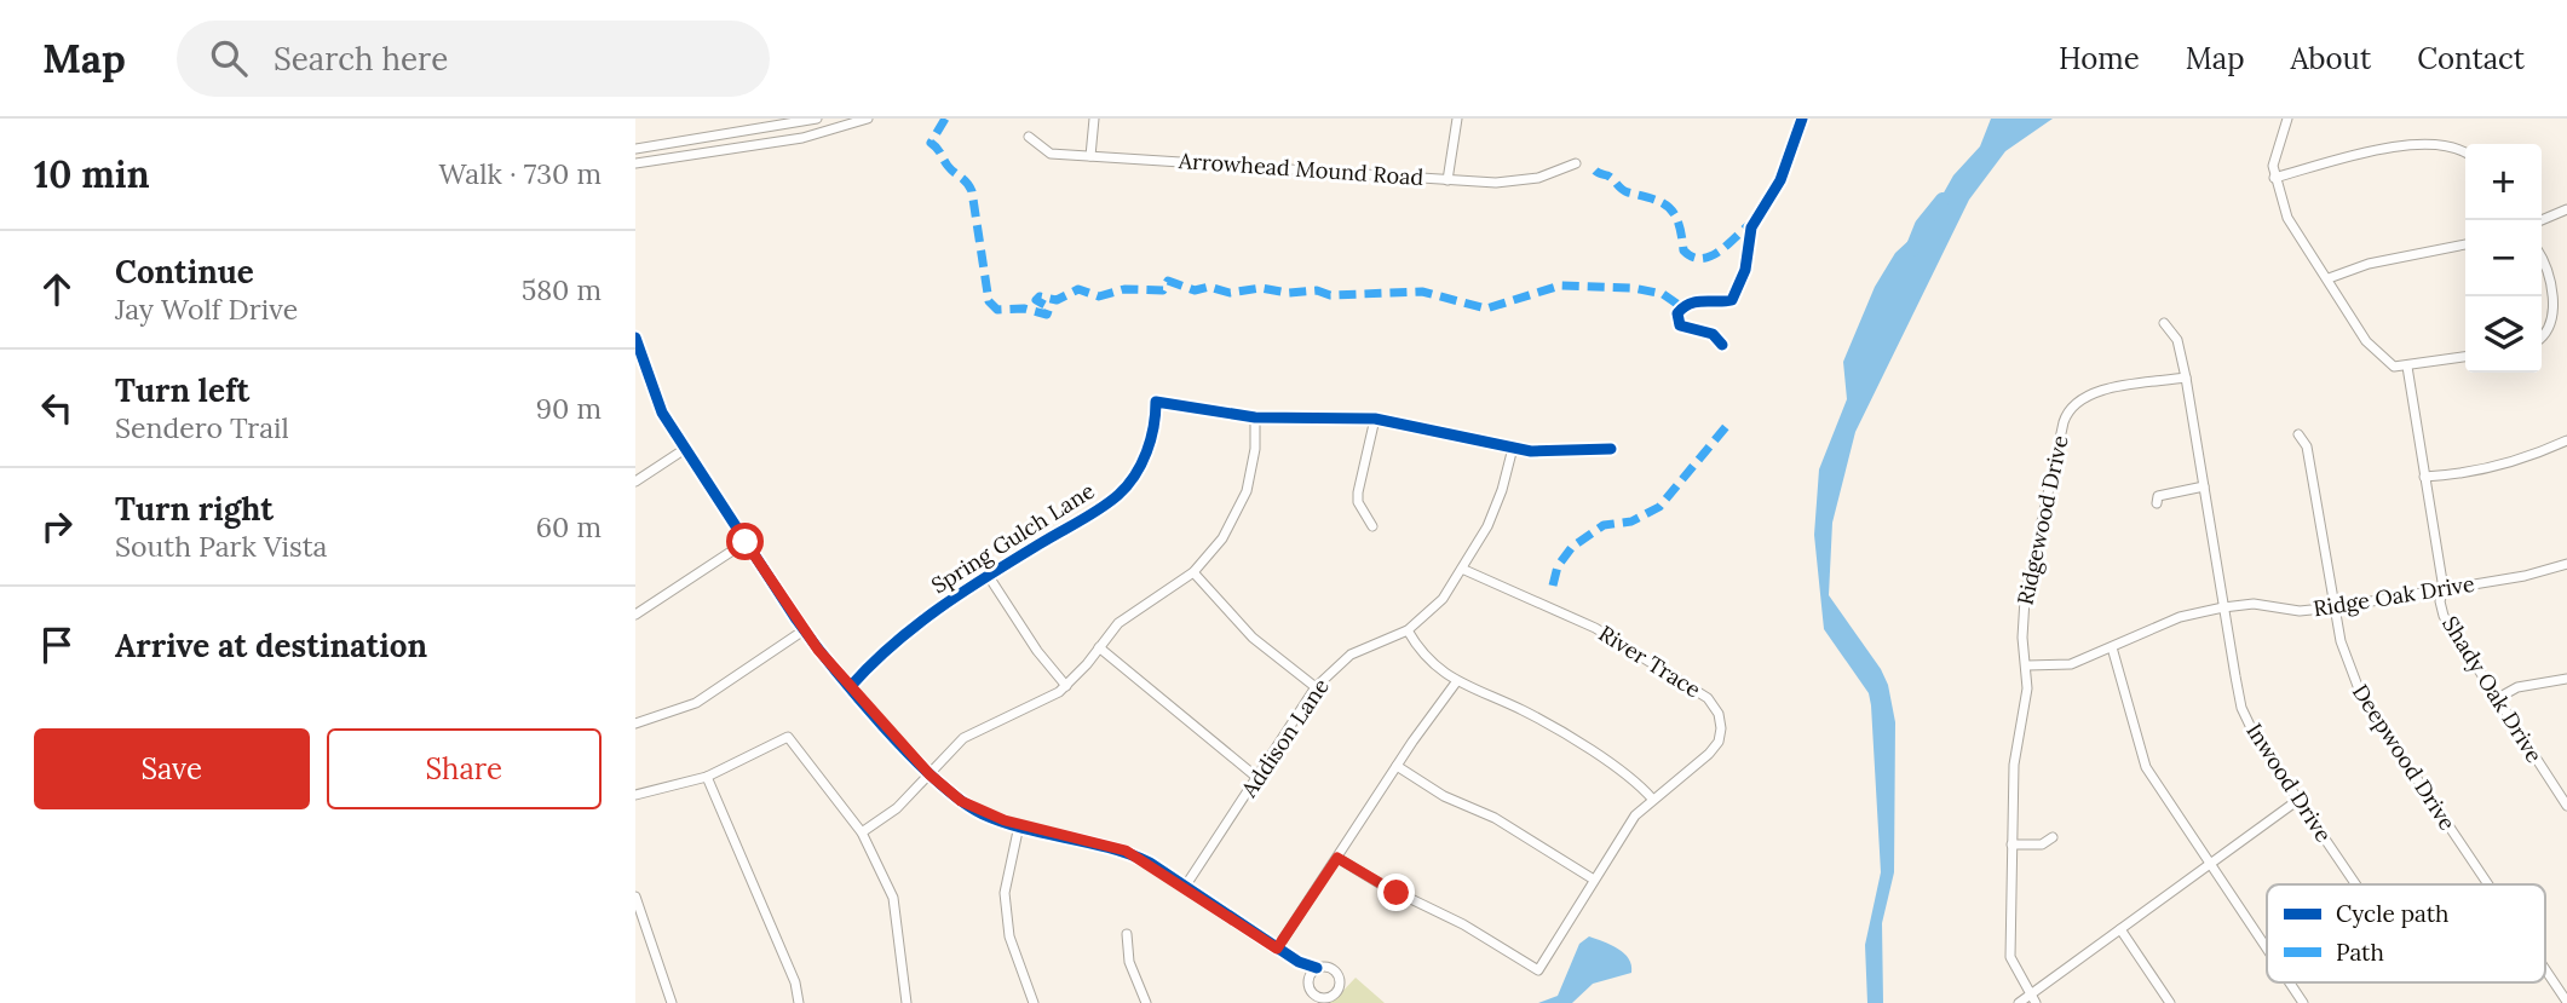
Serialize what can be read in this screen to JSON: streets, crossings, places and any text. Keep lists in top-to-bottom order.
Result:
{
  "streets": {
    "street": [
      "Arrowhead Mound Road",
      "Ridgewood Drive",
      "Spring Gulch Lane",
      "Ridge Oak Drive",
      "River Trace",
      "Shady Oak Drive",
      "Addison Lane",
      "Deepwood Drive",
      "Inwood Drive"
    ]
  },
  "crossings": [
    ["Ridgewood Drive", "Ridge Oak Drive"],
    ["Ridgewood Drive", "Inwood Drive"],
    ["Spring Gulch Lane", "Addison Lane"],
    ["Ridge Oak Drive", "Shady Oak Drive"],
    ["Ridge Oak Drive", "Deepwood Drive"],
    ["Ridge Oak Drive", "Inwood Drive"],
    ["River Trace", "Addison Lane"]
  ],
  "legend": ["Cycle path", "Path"],
  "page": {
    "header": "Map",
    "search": "Search here",
    "nav": [
      "Home",
      "Map",
      "About",
      "Contact"
    ],
    "heading": ["10 min", "Walk · 730 m"],
    "map_buttons": ["+", "−"],
    "list": [
      ["Continue", "Jay Wolf Drive", "580 m"],
      ["Turn left", "Sendero Trail", "90 m"],
      ["Turn right", "South Park Vista", "60 m"],
      "Arrive at destination"
    ],
    "buttons": ["Save", "Share"]
  }
}
